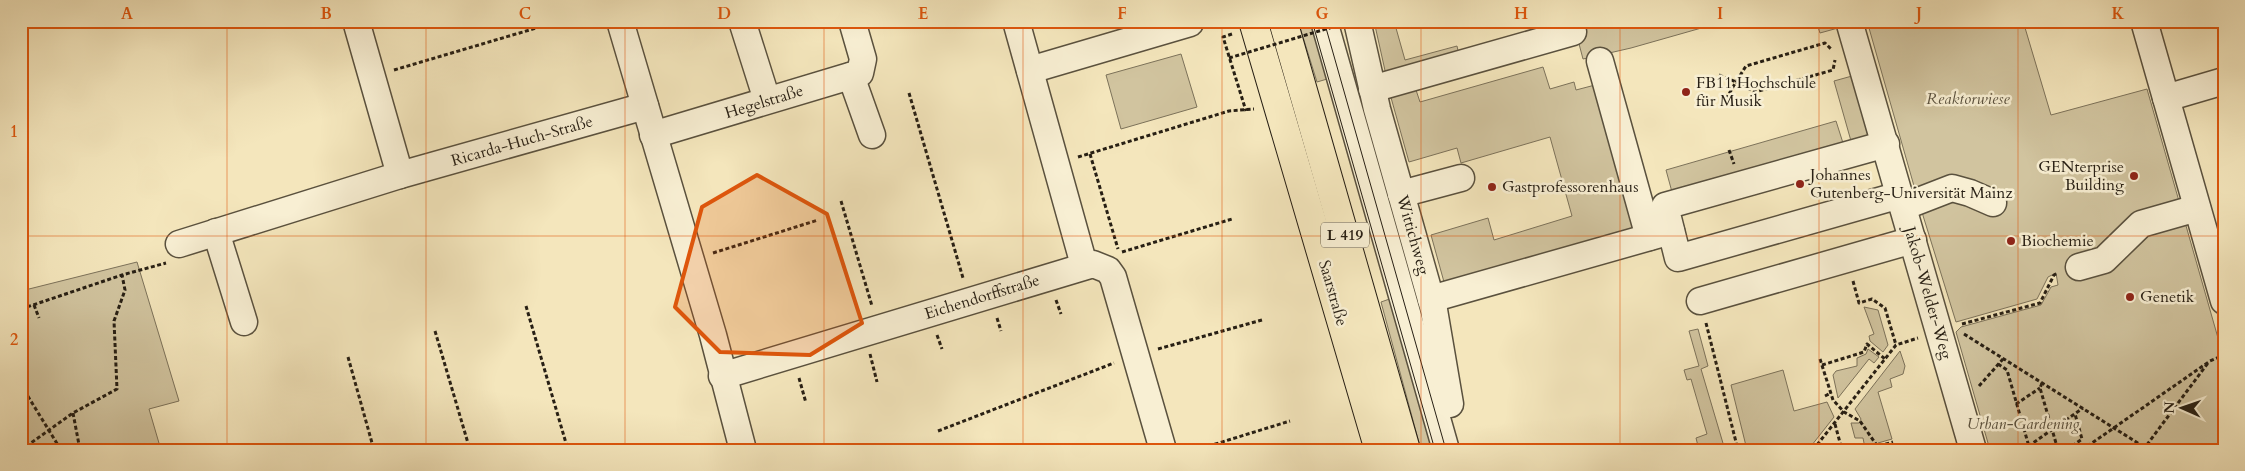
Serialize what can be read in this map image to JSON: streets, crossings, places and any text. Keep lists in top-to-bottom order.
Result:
{
  "streets": {
    "highway": ["L 419", "Saarstraße"],
    "street": [
      "Hegelstraße",
      "Ricarda-Huch-Straße",
      "Wittichweg",
      "Jakob-Welder-Weg",
      "Eichendorffstraße"
    ]
  },
  "parks": ["Reaktorwiese", "Urban-Gardening"],
  "places": [
    "FB11 Hochschule für Musik",
    "GENterprise Building",
    "Johannes Gutenberg-Universität Mainz",
    "Gastprofessorenhaus",
    "Biochemie",
    "Genetik"
  ],
  "north": "left",
  "grid": {
    "columns": [
      "A",
      "B",
      "C",
      "D",
      "E",
      "F",
      "G",
      "H",
      "I",
      "J",
      "K"
    ],
    "rows": ["1", "2"]
  }
}
